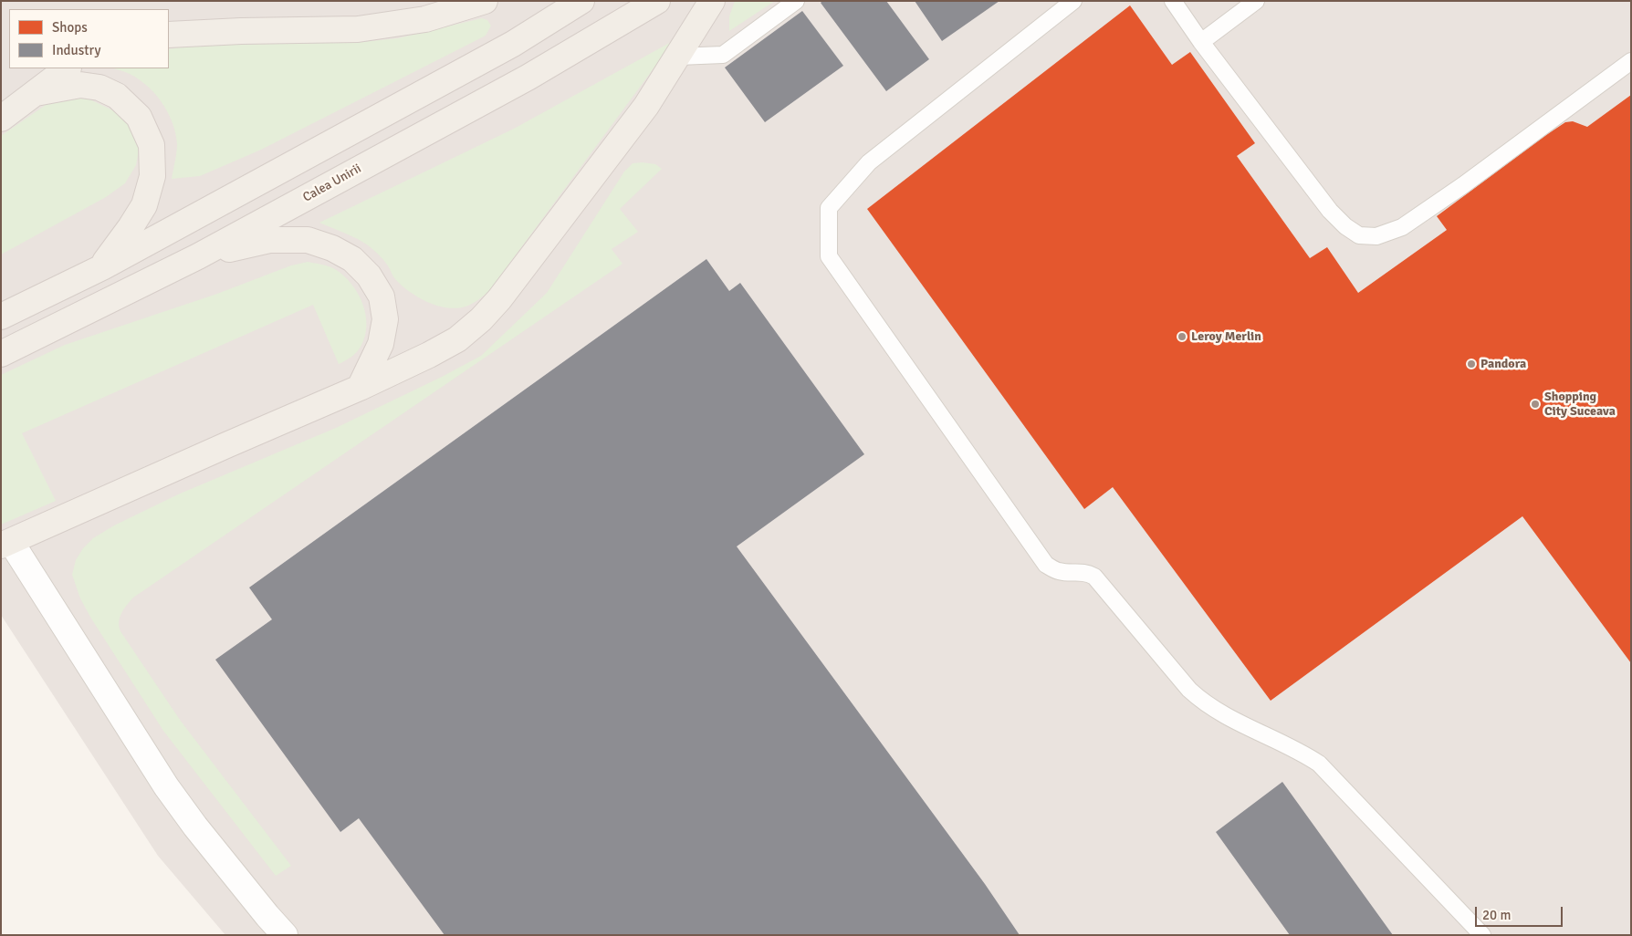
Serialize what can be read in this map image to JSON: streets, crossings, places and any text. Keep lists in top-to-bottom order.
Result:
{
  "streets": {
    "main road": ["Calea Unirii"]
  },
  "places": ["Leroy Merlin", "Pandora", "Shopping City Suceava"],
  "legend": ["Shops", "Industry"],
  "scale_bar": "20 m"
}
